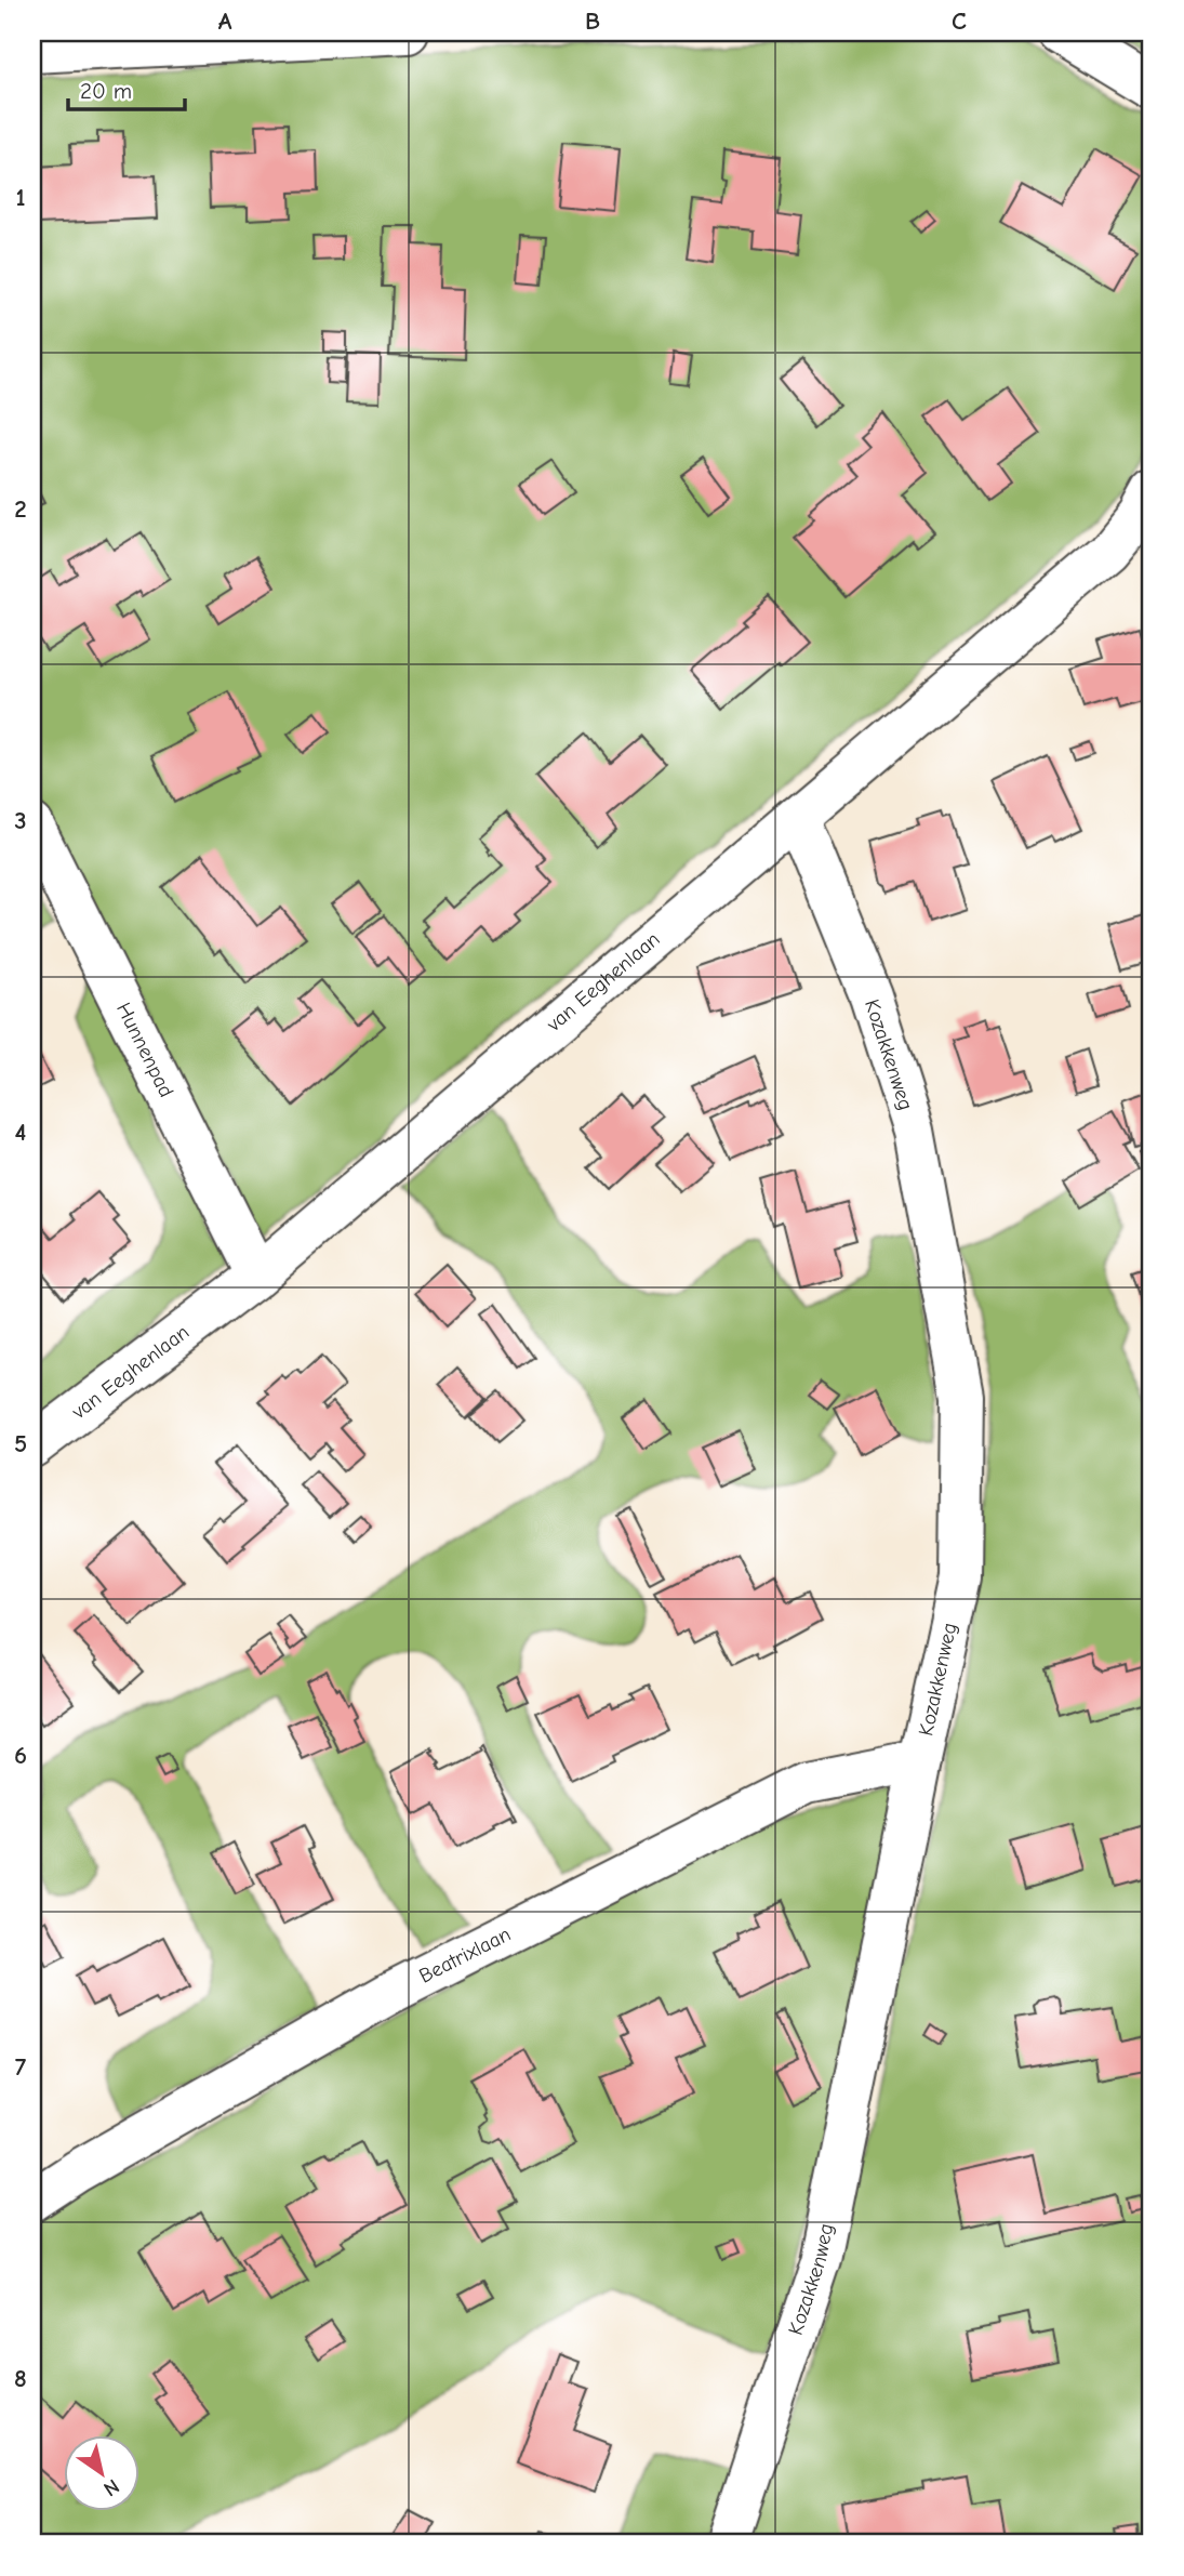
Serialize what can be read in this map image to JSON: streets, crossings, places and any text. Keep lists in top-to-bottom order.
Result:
{
  "streets": {
    "street": [
      "van Eeghenlaan",
      "Hunnenpad",
      "Kozakkenweg",
      "Beatrixlaan"
    ]
  },
  "crossings": [
    ["van Eeghenlaan", "Hunnenpad"],
    ["van Eeghenlaan", "Kozakkenweg"],
    ["Kozakkenweg", "Beatrixlaan"]
  ],
  "scale_bar": "20 m",
  "north": "bottom right",
  "grid": {
    "columns": ["A", "B", "C"],
    "rows": [
      "1",
      "2",
      "3",
      "4",
      "5",
      "6",
      "7",
      "8"
    ]
  }
}
